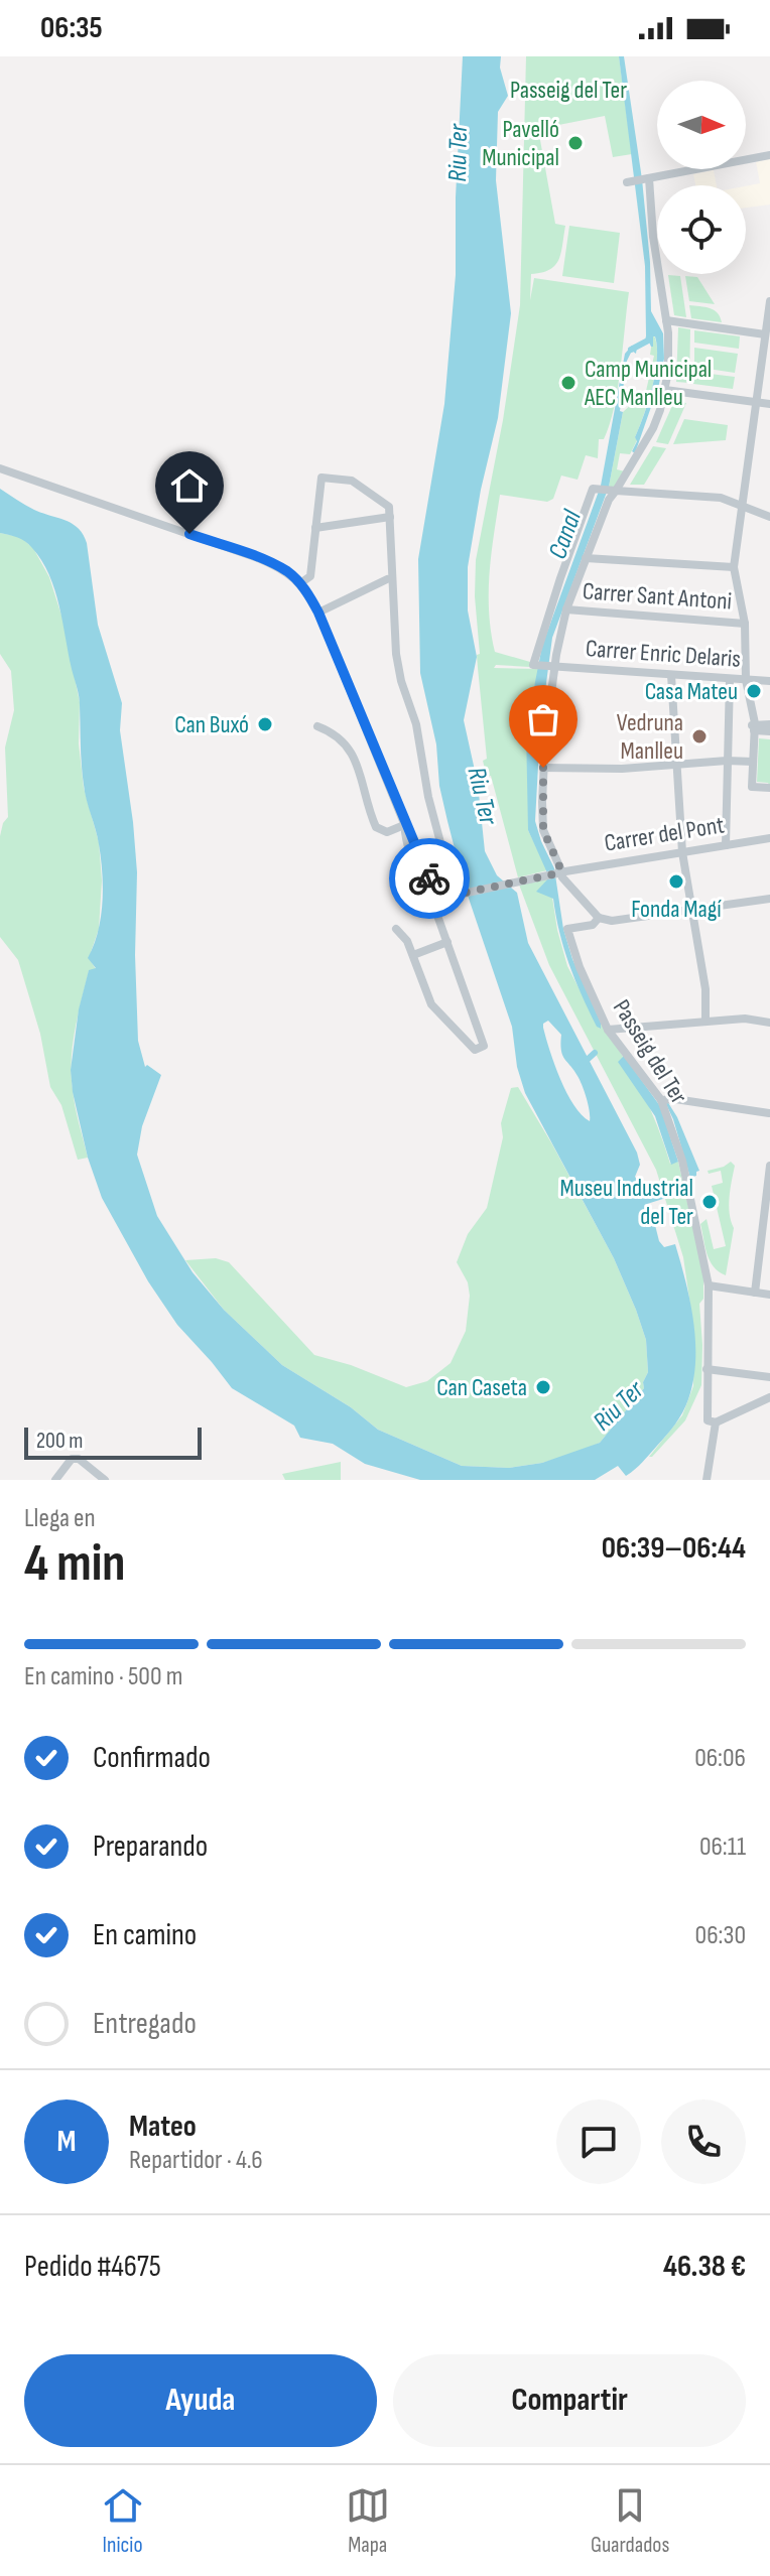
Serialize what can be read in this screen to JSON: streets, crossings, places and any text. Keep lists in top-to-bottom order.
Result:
{
  "streets": {
    "street": [
      "Carrer Sant Antoni",
      "Carrer Enric Delaris",
      "Carrer del Pont",
      "Passeig del Ter"
    ]
  },
  "water": ["Riu Ter", "Canal"],
  "parks": ["Passeig del Ter"],
  "places": [
    "Pavelló Municipal",
    "Camp Municipal AEC Manlleu",
    "Casa Mateu",
    "Can Buxó",
    "Vedruna Manlleu",
    "Fonda Magí",
    "Museu Industrial del Ter",
    "Can Caseta"
  ],
  "scale_bar": "200 m",
  "north": "right",
  "page": {
    "status": "06:35",
    "scale": "200 m",
    "heading": ["4 min", "Llega en", "06:39–06:44"],
    "panel": [
      "Mateo",
      "Repartidor · 4.6",
      "Pedido #4675",
      "46.38 €"
    ],
    "bar": "En camino · 500 m",
    "list": [
      ["Confirmado", "06:06"],
      ["Preparando", "06:11"],
      ["En camino", "06:30"],
      "Entregado"
    ],
    "round": "M",
    "buttons": ["Ayuda", "Compartir"],
    "tabs": ["Inicio", "Mapa", "Guardados"]
  }
}
